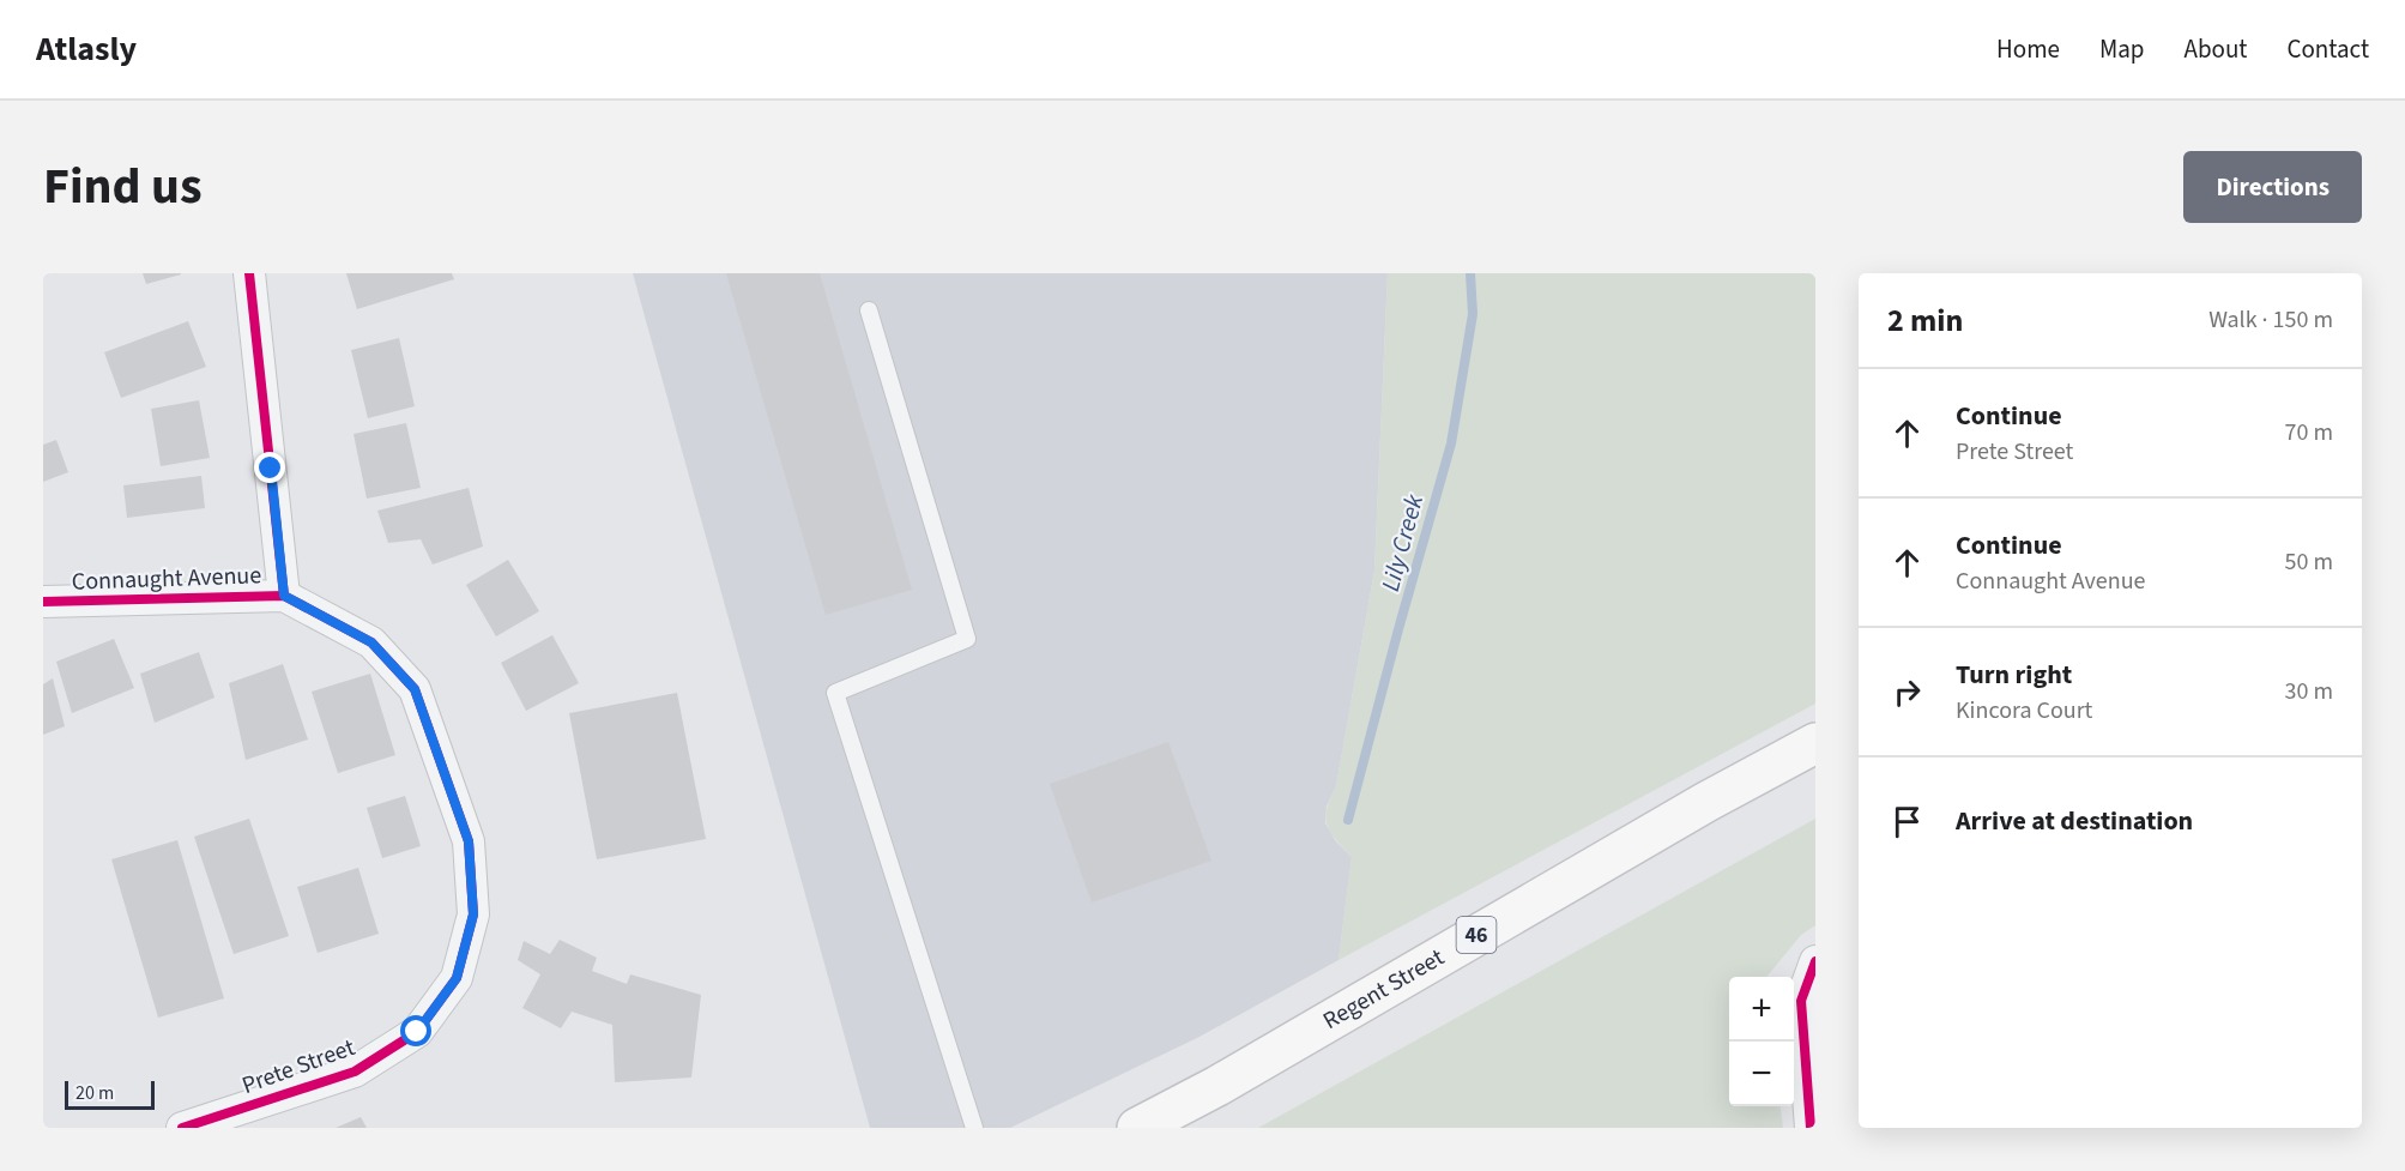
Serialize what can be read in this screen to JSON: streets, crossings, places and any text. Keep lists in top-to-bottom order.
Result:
{
  "streets": {
    "main road": ["46", "Regent Street"],
    "street": ["Connaught Avenue", "Prete Street"]
  },
  "crossings": [
    ["Connaught Avenue", "Prete Street"]
  ],
  "water": ["Lily Creek"],
  "scale_bar": "20 m",
  "page": {
    "header": "Atlasly",
    "nav": [
      "Home",
      "Map",
      "About",
      "Contact"
    ],
    "title": "Find us",
    "buttons": "Directions",
    "heading": ["2 min", "Walk · 150 m"],
    "list": [
      ["Continue", "Prete Street", "70 m"],
      ["Continue", "Connaught Avenue", "50 m"],
      ["Turn right", "Kincora Court", "30 m"],
      "Arrive at destination"
    ],
    "map_buttons": ["+", "−"],
    "scale": "20 m"
  }
}
